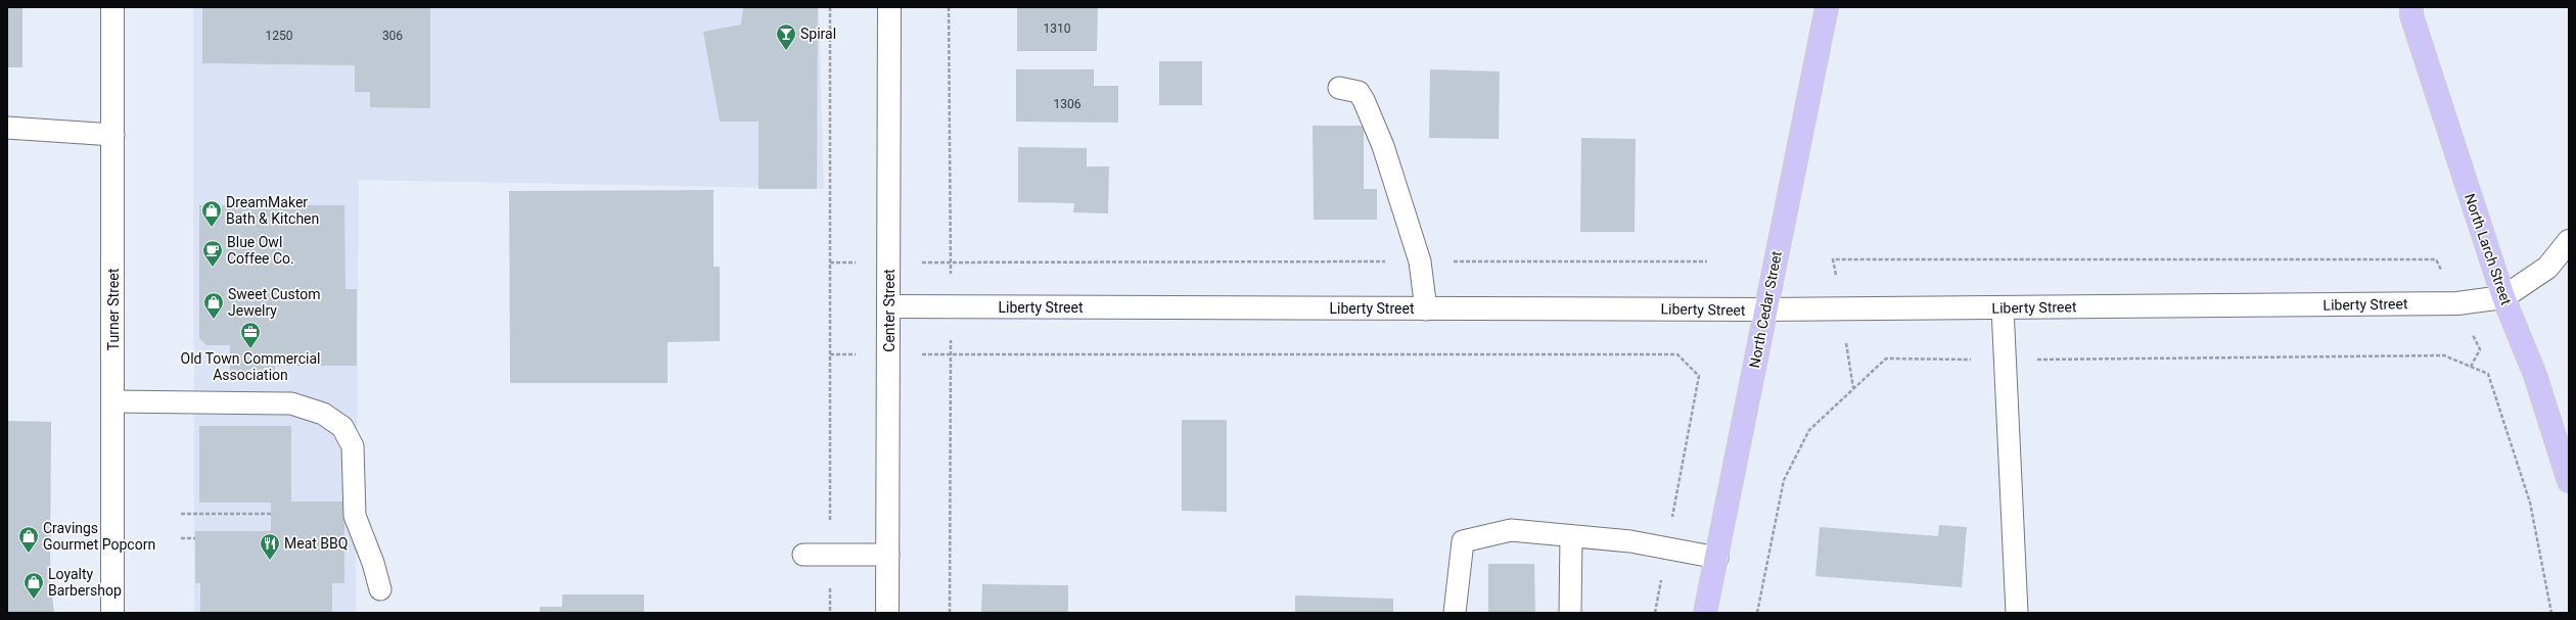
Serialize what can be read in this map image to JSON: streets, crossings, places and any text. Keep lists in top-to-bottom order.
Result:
{
  "streets": {
    "main road": ["North Larch Street", "North Cedar Street"],
    "street": ["Liberty Street", "Turner Street", "Center Street"]
  },
  "crossings": [
    ["North Larch Street", "Liberty Street"],
    ["Liberty Street", "North Cedar Street"],
    ["Liberty Street", "Center Street"]
  ],
  "places": {
    "bar": ["Spiral"],
    "shop": [
      "DreamMaker Bath & Kitchen",
      "Sweet Custom Jewelry",
      "Cravings Gourmet Popcorn",
      "Loyalty Barbershop"
    ],
    "cafe": ["Blue Owl Coffee Co."],
    "office": ["Old Town Commercial Association"],
    "restaurant": ["Meat BBQ"]
  },
  "house_numbers": [
    "1310",
    "1250",
    "306",
    "1306"
  ]
}
